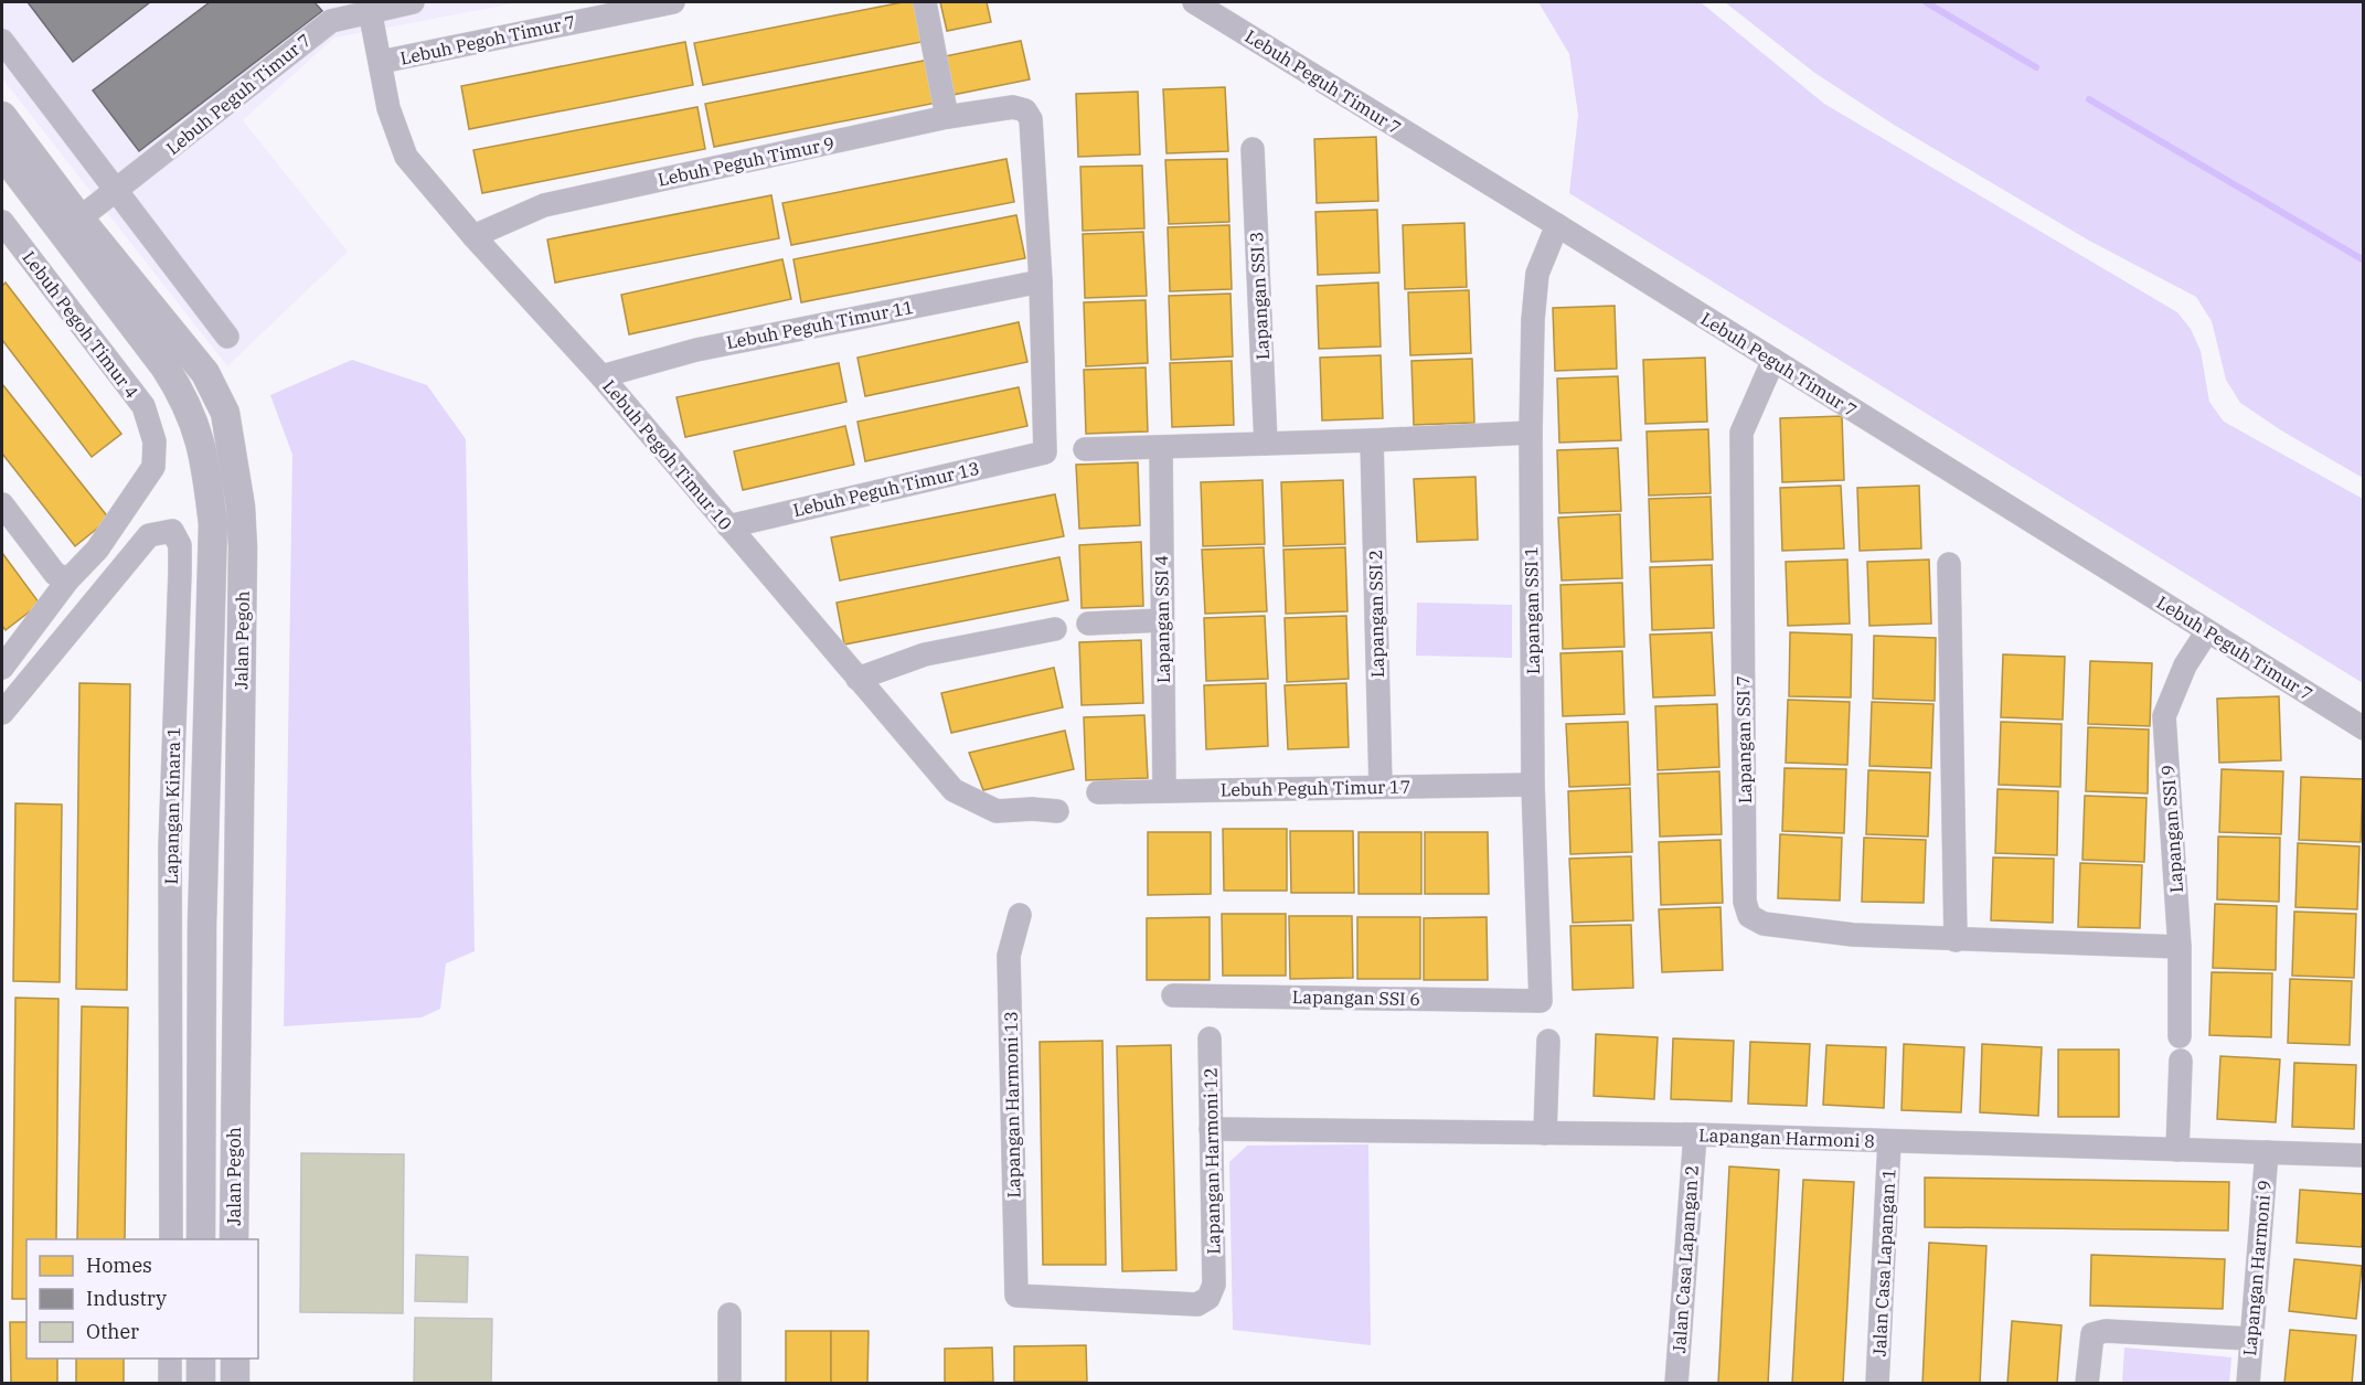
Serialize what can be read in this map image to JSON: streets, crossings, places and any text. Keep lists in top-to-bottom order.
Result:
{
  "streets": {
    "street": [
      "Lebuh Pegoh Timur 7",
      "Lebuh Peguh Timur 7",
      "Lebuh Peguh Timur 9",
      "Lapangan SSI 3",
      "Lebuh Pegoh Timur 4",
      "Lebuh Peguh Timur 11",
      "Lebuh Pegoh Timur 10",
      "Lebuh Peguh Timur 13",
      "Lapangan SSI 1",
      "Lapangan SSI 2",
      "Lapangan SSI 4",
      "Jalan Pegoh",
      "Lapangan SSI 7",
      "Lebuh Peguh Timur 17",
      "Lapangan Kinara 1",
      "Lapangan SSI 9",
      "Lapangan SSI 6",
      "Lapangan Harmoni 13",
      "Lapangan Harmoni 8",
      "Lapangan Harmoni 12",
      "Jalan Casa Lapangan 2",
      "Jalan Casa Lapangan 1",
      "Lapangan Harmoni 9"
    ]
  },
  "crossings": [
    ["Lebuh Pegoh Timur 7", "Lebuh Pegoh Timur 10"],
    ["Lebuh Peguh Timur 7", "Lebuh Pegoh Timur 10"],
    ["Lebuh Peguh Timur 7", "Lapangan SSI 1"],
    ["Lebuh Peguh Timur 7", "Jalan Pegoh"],
    ["Lebuh Peguh Timur 7", "Lapangan SSI 7"],
    ["Lebuh Peguh Timur 7", "Lapangan SSI 9"],
    ["Lebuh Peguh Timur 9", "Lebuh Peguh Timur 11"],
    ["Lebuh Peguh Timur 9", "Lebuh Pegoh Timur 10"],
    ["Lebuh Peguh Timur 9", "Lebuh Peguh Timur 13"],
    ["Lebuh Peguh Timur 11", "Lebuh Pegoh Timur 10"],
    ["Lebuh Peguh Timur 11", "Lebuh Peguh Timur 13"],
    ["Lebuh Pegoh Timur 10", "Lebuh Peguh Timur 13"],
    ["Lapangan SSI 1", "Lebuh Peguh Timur 17"],
    ["Lapangan SSI 1", "Lapangan SSI 6"],
    ["Lapangan SSI 2", "Lebuh Peguh Timur 17"],
    ["Lapangan SSI 4", "Lebuh Peguh Timur 17"],
    ["Lapangan SSI 7", "Lapangan SSI 9"],
    ["Lapangan Harmoni 13", "Lapangan Harmoni 12"],
    ["Lapangan Harmoni 8", "Lapangan Harmoni 12"],
    ["Lapangan Harmoni 8", "Jalan Casa Lapangan 2"],
    ["Lapangan Harmoni 8", "Jalan Casa Lapangan 1"],
    ["Lapangan Harmoni 8", "Lapangan Harmoni 9"]
  ],
  "legend": ["Homes", "Industry", "Other"]
}
